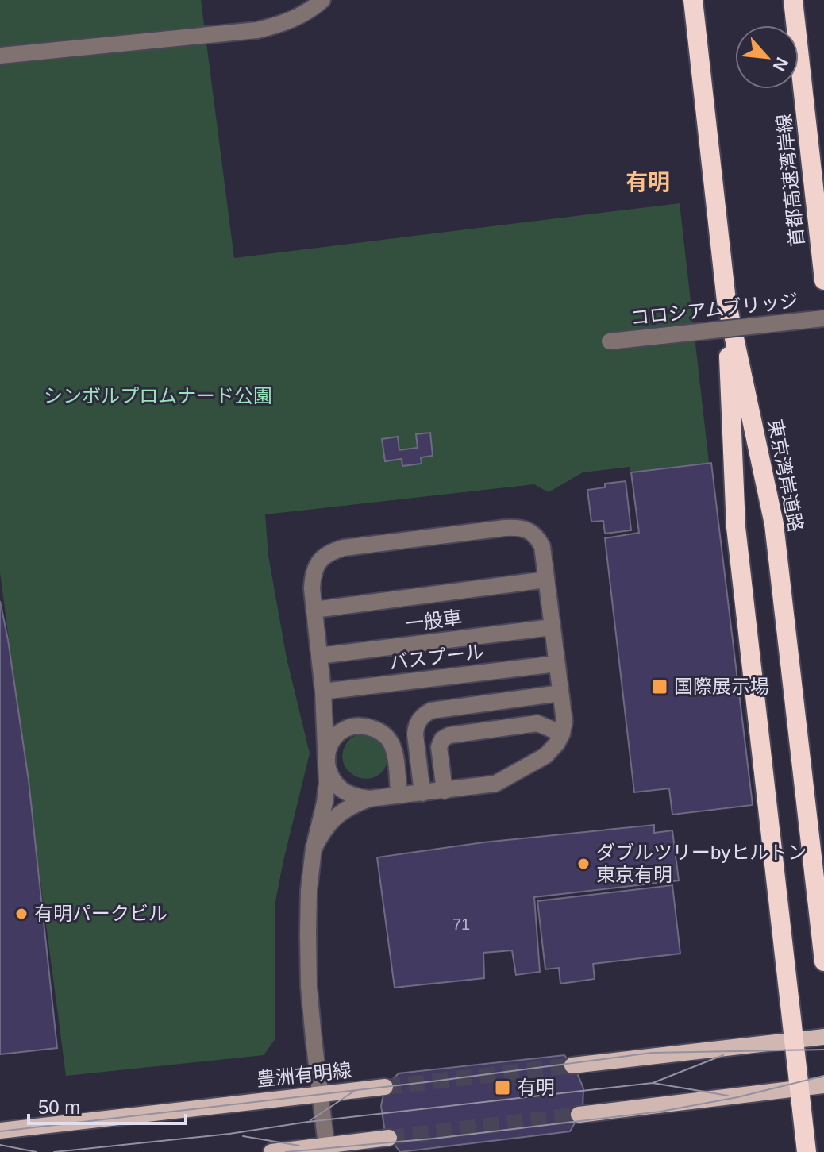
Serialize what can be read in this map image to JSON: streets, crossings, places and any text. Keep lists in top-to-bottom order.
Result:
{
  "streets": {
    "highway": ["首都高速湾岸線", "東京湾岸道路"],
    "main road": ["豊洲有明線"],
    "street": ["コロシアムブリッジ", "一般車", "バスプール"]
  },
  "districts": ["有明"],
  "parks": ["シンボルプロムナード公園"],
  "places": {
    "transit": ["国際展示場", "有明"],
    "other": ["ダブルツリーbyヒルトン 東京有明", "有明パークビル"]
  },
  "house_numbers": ["71"],
  "scale_bar": "50 m",
  "north": "bottom right"
}
